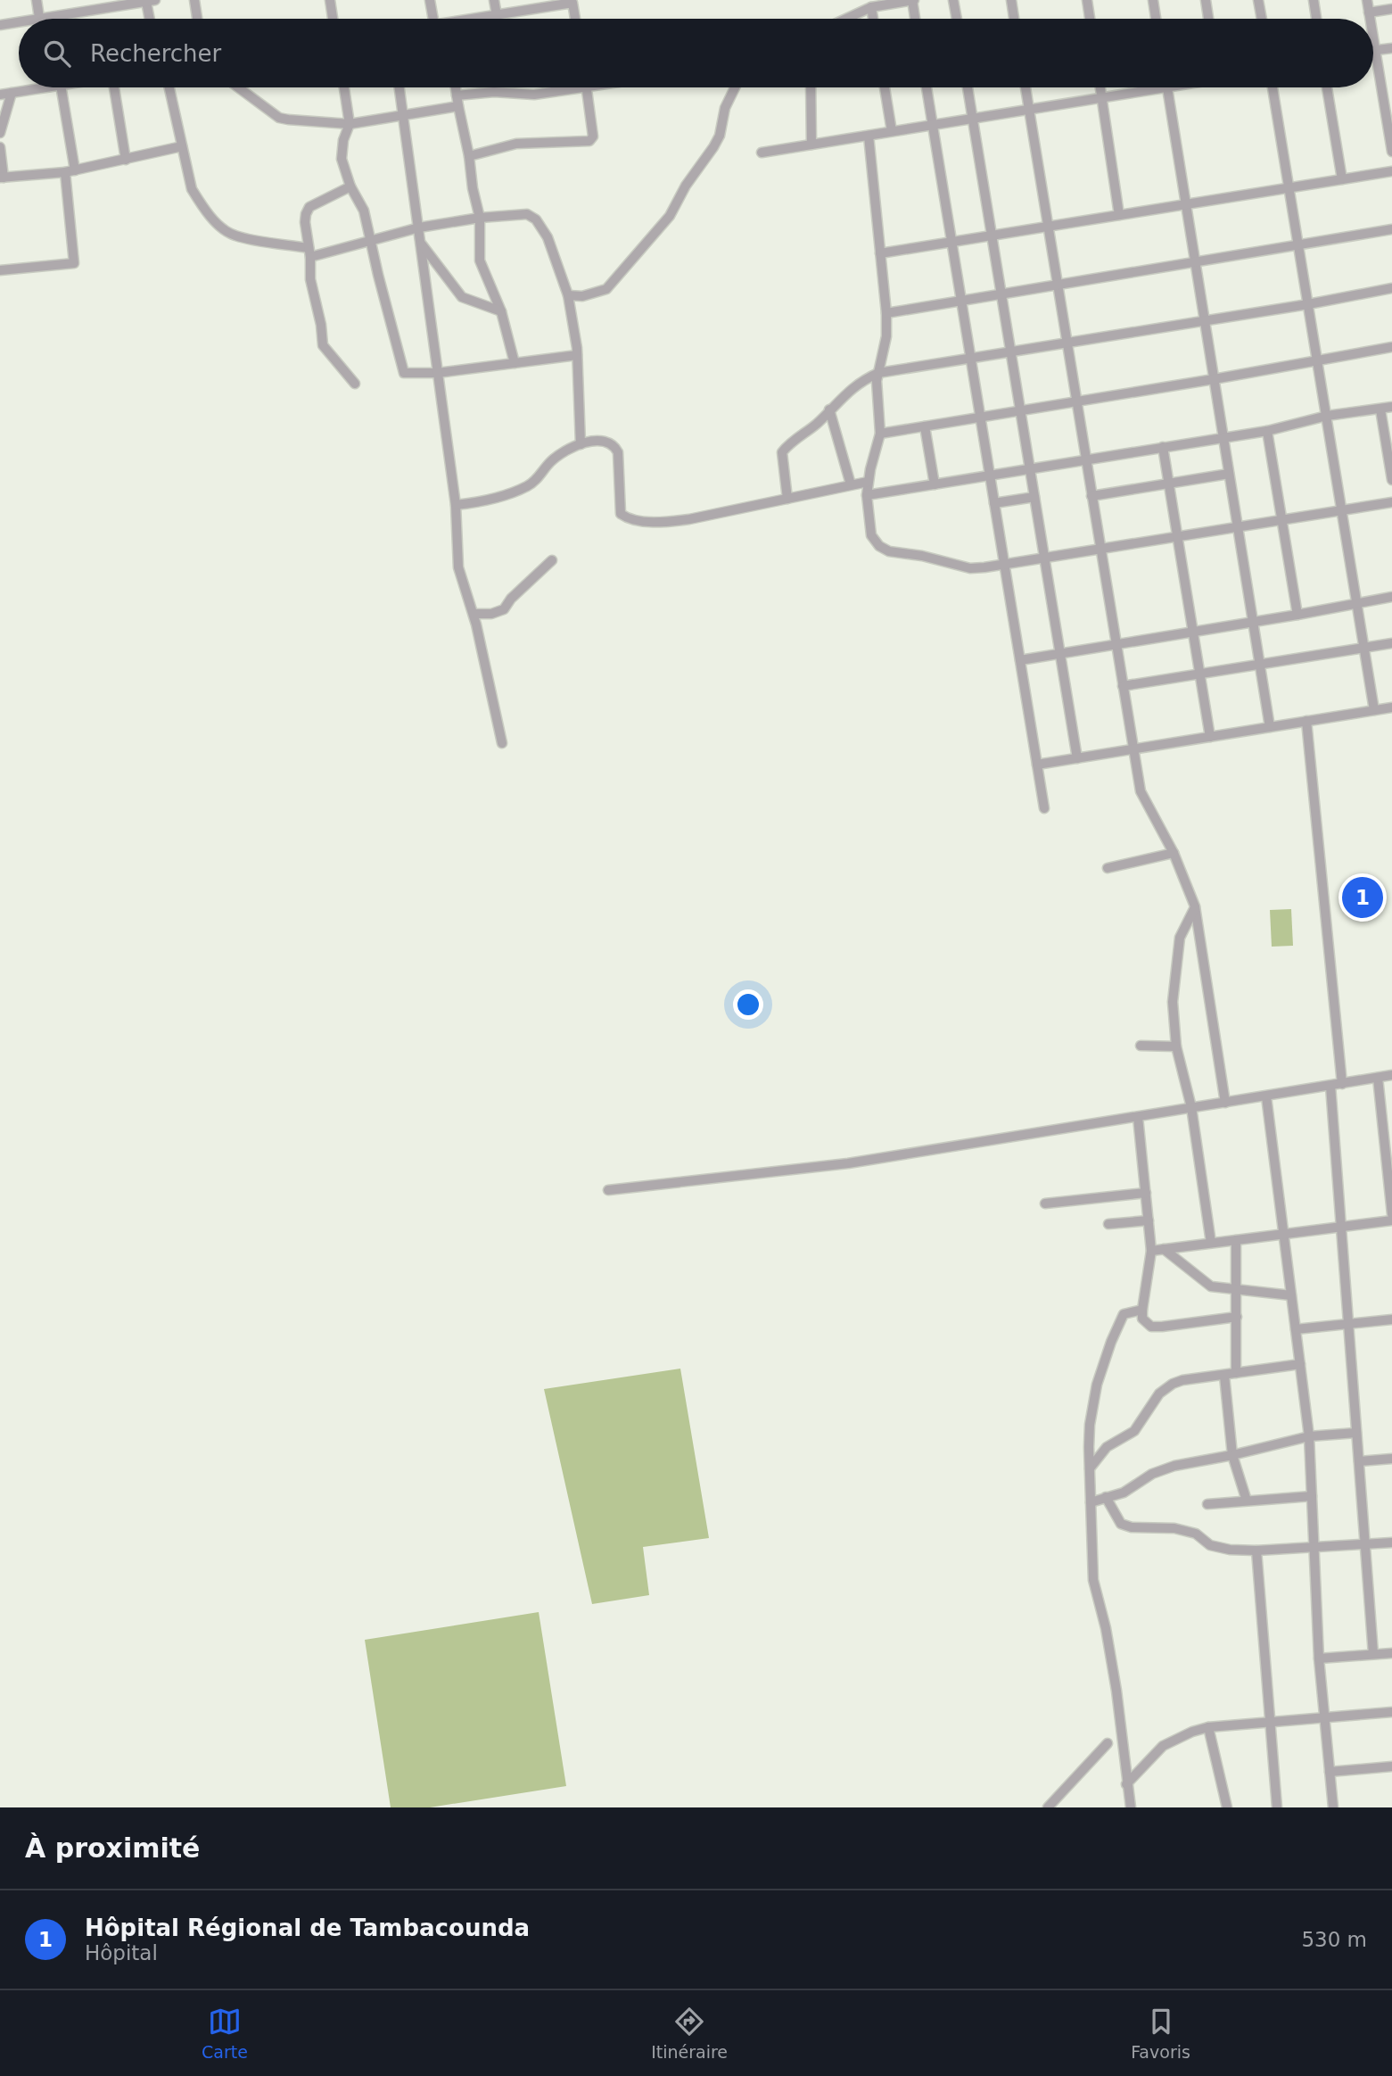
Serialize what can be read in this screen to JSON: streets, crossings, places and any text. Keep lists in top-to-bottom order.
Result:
{
  "page": {
    "search": "Rechercher",
    "pins": "1",
    "heading": "À proximité",
    "list": [
      {
        "mark": "1",
        "name": "Hôpital Régional de Tambacounda",
        "note": "Hôpital",
        "value": "530 m"
      }
    ],
    "nav": ["Carte", "Itinéraire", "Favoris"]
  }
}
